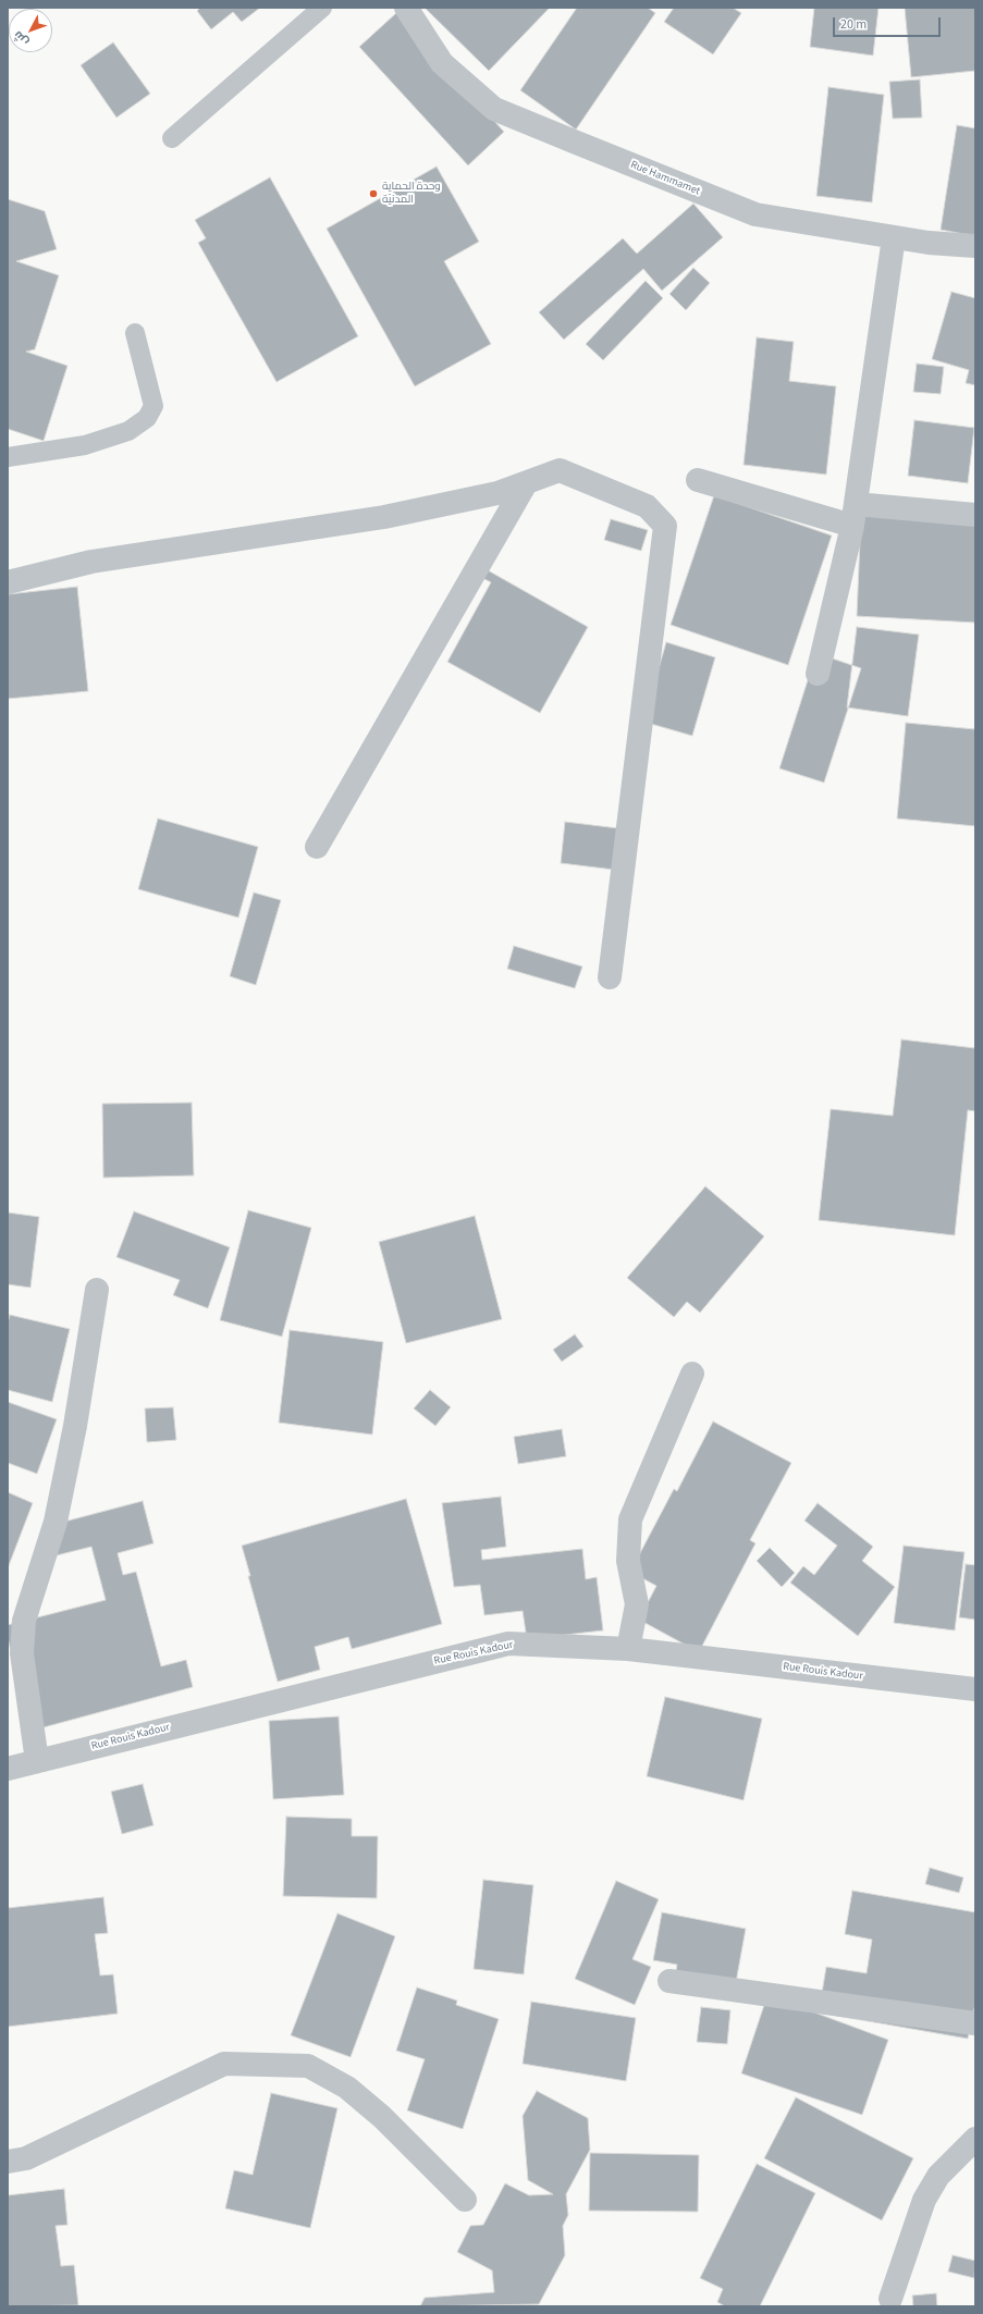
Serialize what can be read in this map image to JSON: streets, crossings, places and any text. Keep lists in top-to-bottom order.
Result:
{
  "streets": {
    "street": ["Rue Hammamet", "Rue Rouis Kadour"]
  },
  "places": ["وحدة الحماية المدنية"],
  "scale_bar": "20 m",
  "north": "bottom left"
}
